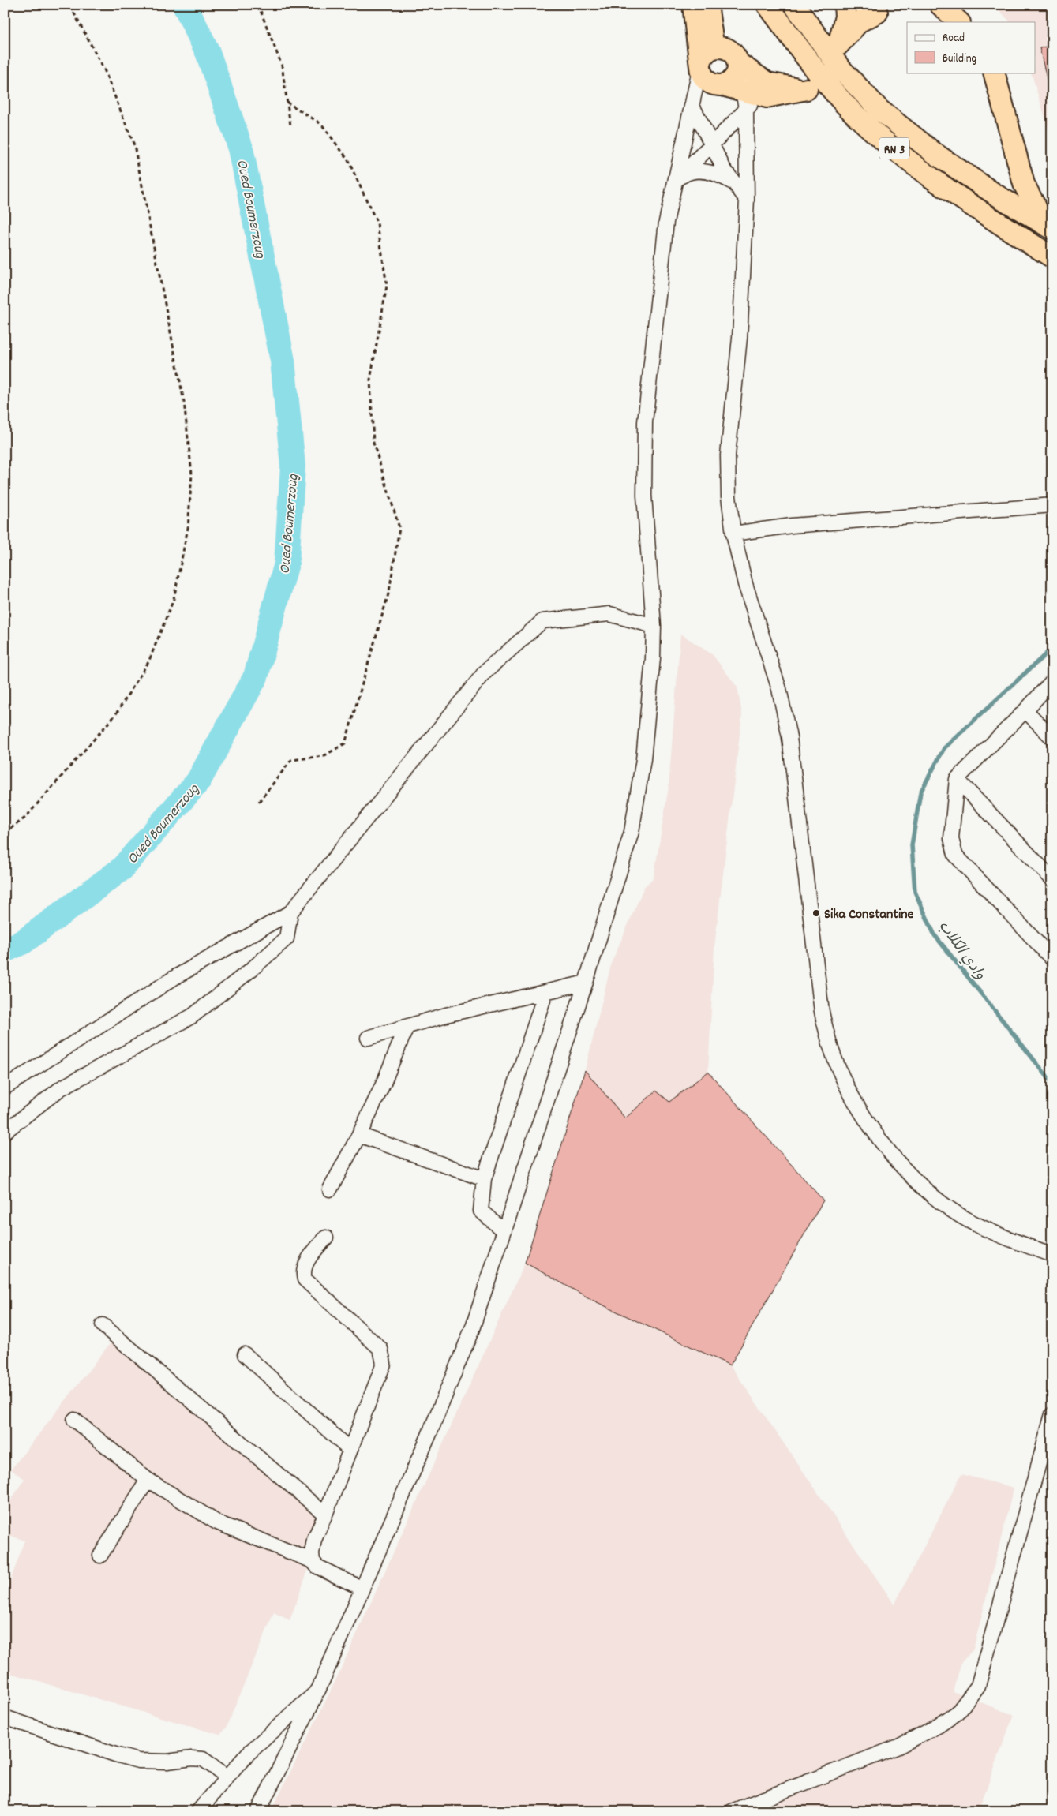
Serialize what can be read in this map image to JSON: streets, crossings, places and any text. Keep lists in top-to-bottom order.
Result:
{
  "streets": {
    "highway": ["RN 3"]
  },
  "water": ["Oued Boumerzoug", "وادي الكلاب"],
  "places": ["Sika Constantine"],
  "legend": ["Road", "Building"]
}
